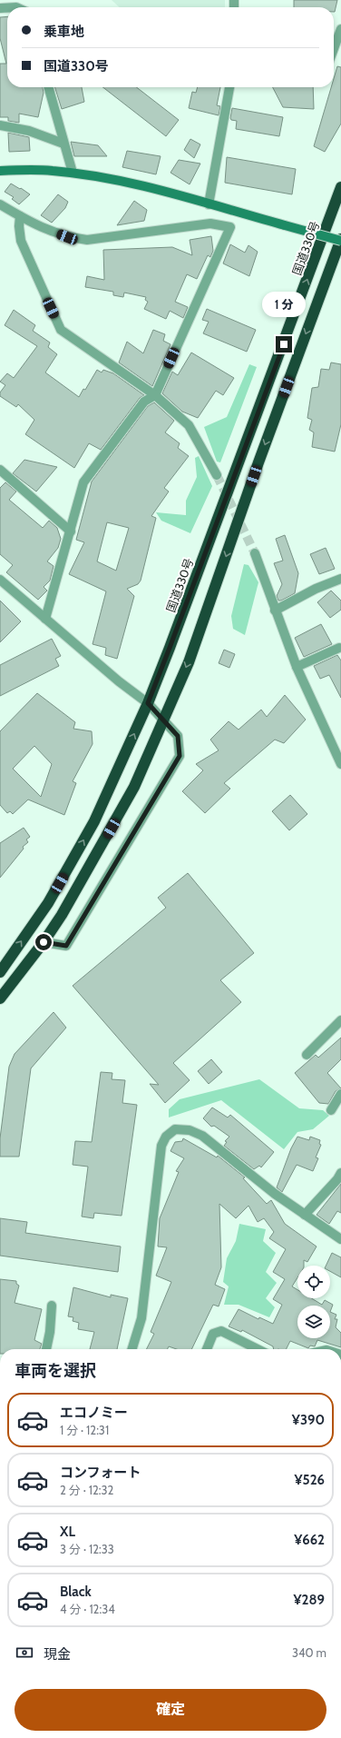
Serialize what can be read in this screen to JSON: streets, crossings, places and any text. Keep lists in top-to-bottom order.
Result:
{
  "streets": {
    "highway": ["国道330号"]
  },
  "page": {
    "banner": ["乗車地", "国道330号"],
    "bubble": "1 分",
    "heading": "車両を選択",
    "list": [
      {
        "name": "エコノミー",
        "note": "1 分 · 12:31",
        "value": "¥390"
      },
      {
        "name": "コンフォート",
        "note": "2 分 · 12:32",
        "value": "¥526"
      },
      {
        "name": "XL",
        "note": "3 分 · 12:33",
        "value": "¥662"
      },
      {
        "name": "Black",
        "note": "4 分 · 12:34",
        "value": "¥289"
      }
    ],
    "pay": ["現金", "340 m"],
    "buttons": "確定"
  }
}
